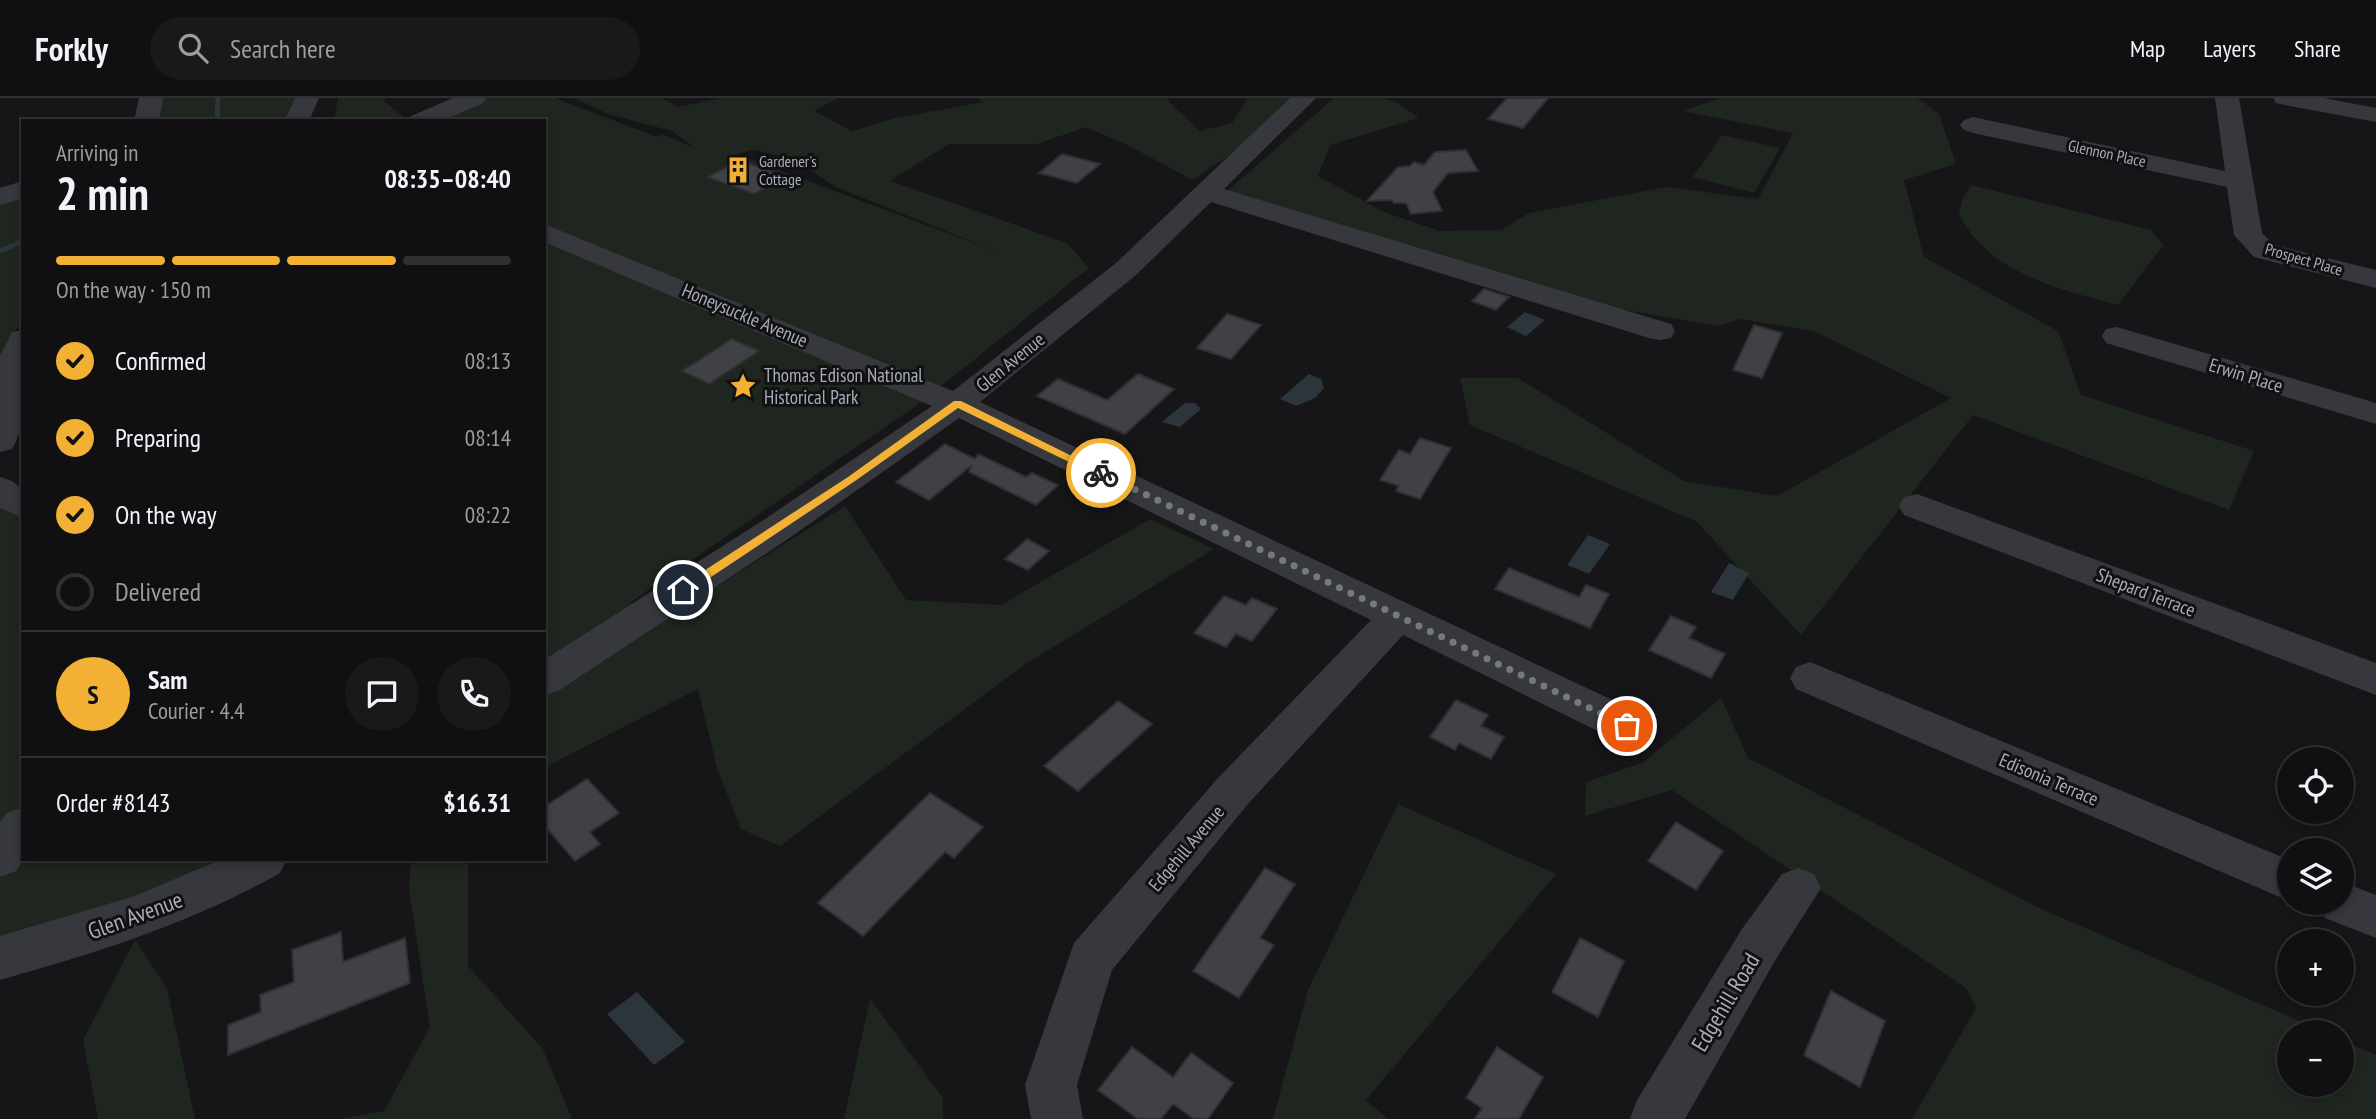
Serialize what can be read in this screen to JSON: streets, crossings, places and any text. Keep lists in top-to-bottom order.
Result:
{
  "streets": {
    "street": [
      "Glennon Place",
      "Prospect Place",
      "Honeysuckle Avenue",
      "Glen Avenue",
      "Erwin Place",
      "Shepard Terrace",
      "Edisonia Terrace",
      "Edgehill Avenue",
      "Edgehill Road"
    ]
  },
  "crossings": [
    ["Glennon Place", "Prospect Place"],
    ["Honeysuckle Avenue", "Glen Avenue"],
    ["Honeysuckle Avenue", "Edgehill Avenue"]
  ],
  "places": {
    "building": ["Gardener's Cottage"],
    "place": ["Thomas Edison National Historical Park"]
  },
  "page": {
    "header": "Forkly",
    "search": "Search here",
    "nav": ["Map", "Layers", "Share"],
    "heading": ["2 min", "Arriving in", "08:35–08:40"],
    "panel": [
      "Sam",
      "Courier · 4.4",
      "Order #8143",
      "$16.31"
    ],
    "bar": "On the way · 150 m",
    "list": [
      ["Confirmed", "08:13"],
      ["Preparing", "08:14"],
      ["On the way", "08:22"],
      "Delivered"
    ],
    "round": "S",
    "map_buttons": ["+", "−"]
  }
}
